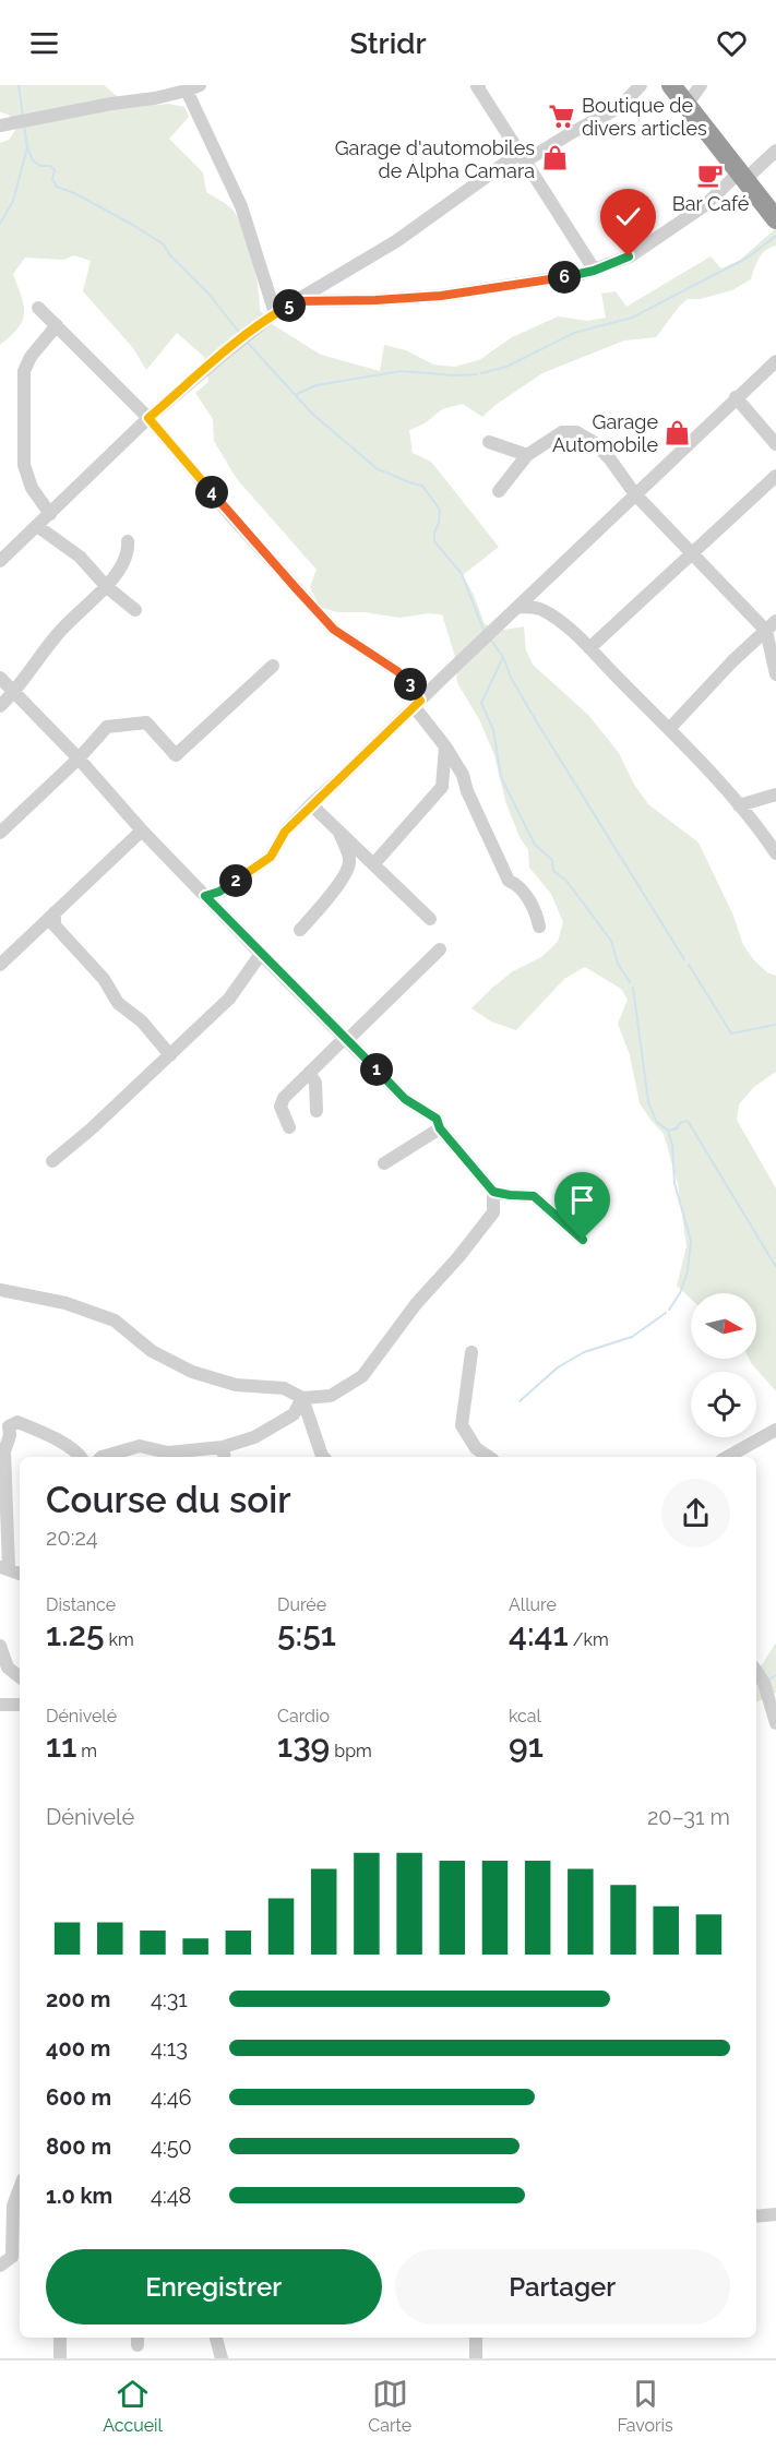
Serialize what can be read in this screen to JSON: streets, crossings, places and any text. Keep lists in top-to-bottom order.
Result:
{
  "places": {
    "supermarket": ["Boutique de divers articles"],
    "shop": ["Garage d'automobiles de Alpha Camara", "Garage Automobile"],
    "cafe": ["Bar Café"]
  },
  "north": "right",
  "page": {
    "header": "Stridr",
    "pins": [
      "6",
      "5",
      "4",
      "3",
      "2",
      "1"
    ],
    "heading": ["Course du soir", "20:24"],
    "stats": [
      ["Distance", "1.25 km"],
      ["Durée", "5:51"],
      ["Allure", "4:41 /km"],
      ["Dénivelé", "11 m"],
      ["Cardio", "139 bpm"],
      ["kcal", "91"]
    ],
    "chart": ["Dénivelé", "20–31 m"],
    "list": [
      {
        "name": "200 m",
        "note": "4:31"
      },
      {
        "name": "400 m",
        "note": "4:13"
      },
      {
        "name": "600 m",
        "note": "4:46"
      },
      {
        "name": "800 m",
        "note": "4:50"
      },
      {
        "name": "1.0 km",
        "note": "4:48"
      }
    ],
    "buttons": ["Enregistrer", "Partager"],
    "tabs": ["Accueil", "Carte", "Favoris"]
  }
}
